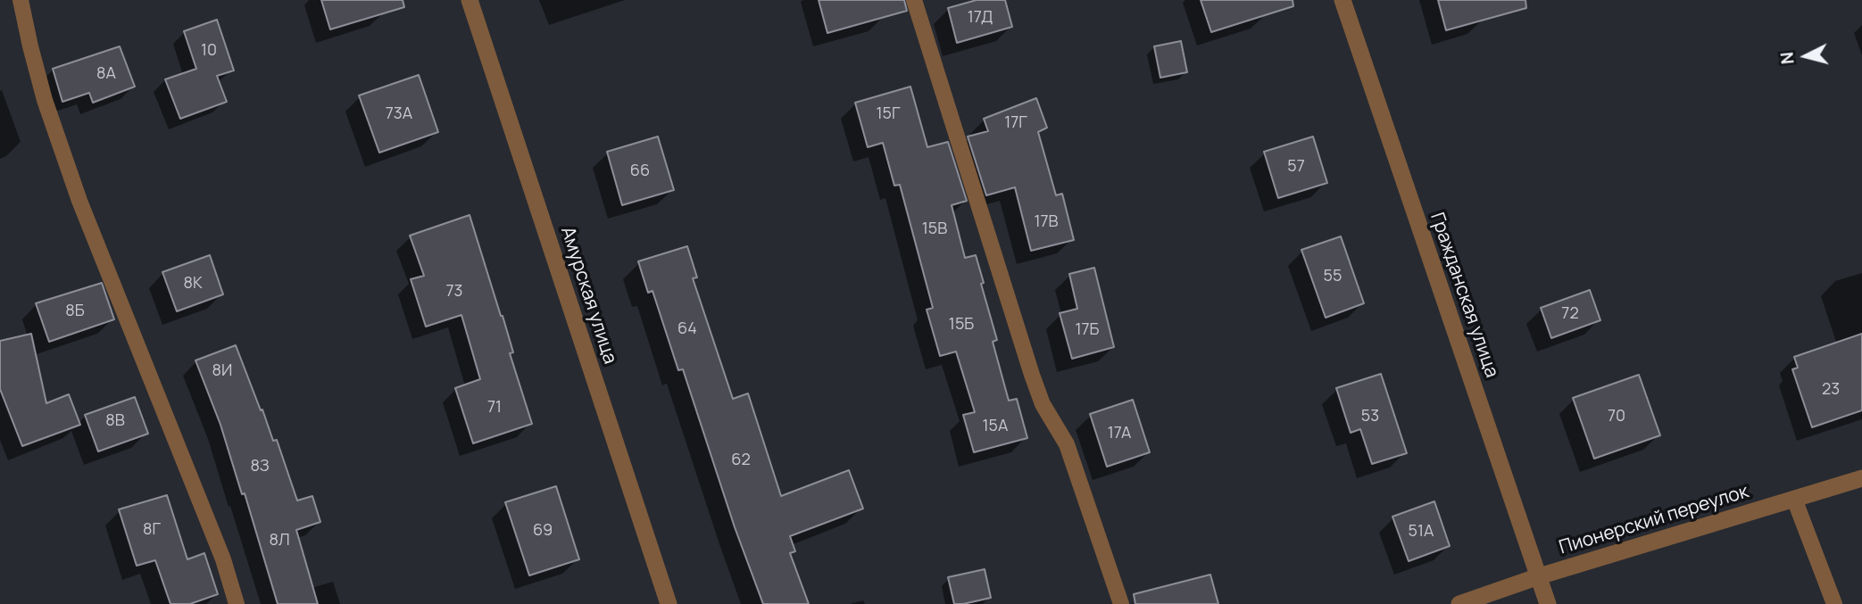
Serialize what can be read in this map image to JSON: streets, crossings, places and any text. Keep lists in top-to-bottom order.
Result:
{
  "streets": {
    "street": ["Амурская улица", "Гражданская улица", "Пионерский переулок"]
  },
  "crossings": [
    ["Гражданская улица", "Пионерский переулок"]
  ],
  "house_numbers": [
    "17Д",
    "10",
    "8А",
    "73А",
    "15Г",
    "17Г",
    "57",
    "66",
    "17В",
    "15В",
    "55",
    "8К",
    "73",
    "8Б",
    "72",
    "15Б",
    "64",
    "17Б",
    "8И",
    "23",
    "71",
    "53",
    "70",
    "8В",
    "15А",
    "17А",
    "62",
    "8З",
    "8Г",
    "69",
    "51А",
    "8Л"
  ],
  "north": "left"
}
